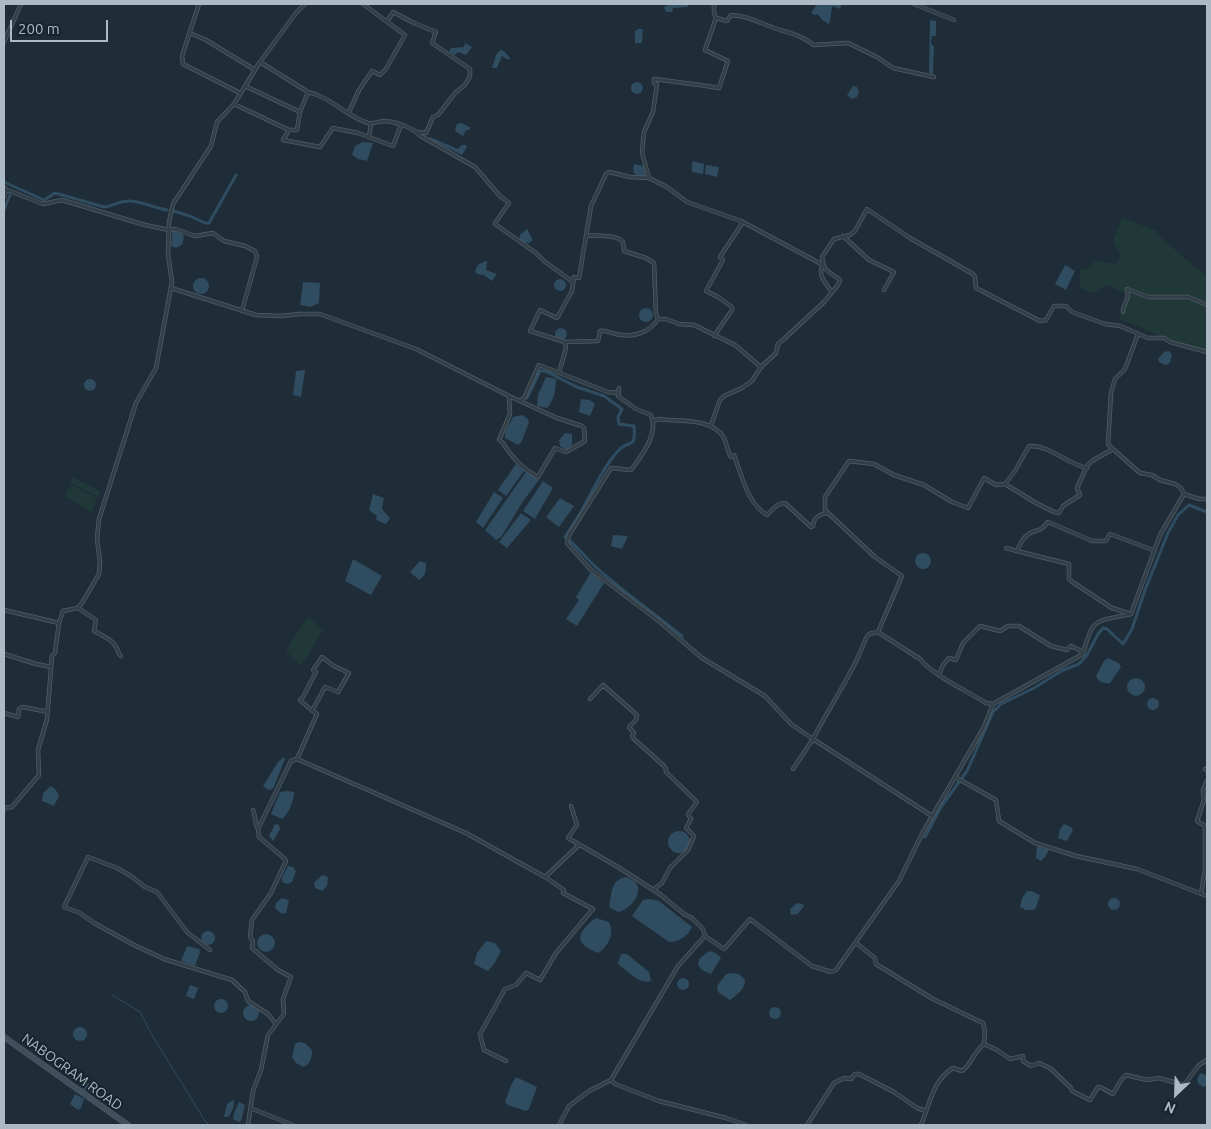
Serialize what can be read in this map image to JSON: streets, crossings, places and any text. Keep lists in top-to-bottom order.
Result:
{
  "streets": {
    "main road": ["NABOGRAM ROAD"]
  },
  "scale_bar": "200 m",
  "north": "bottom left"
}
